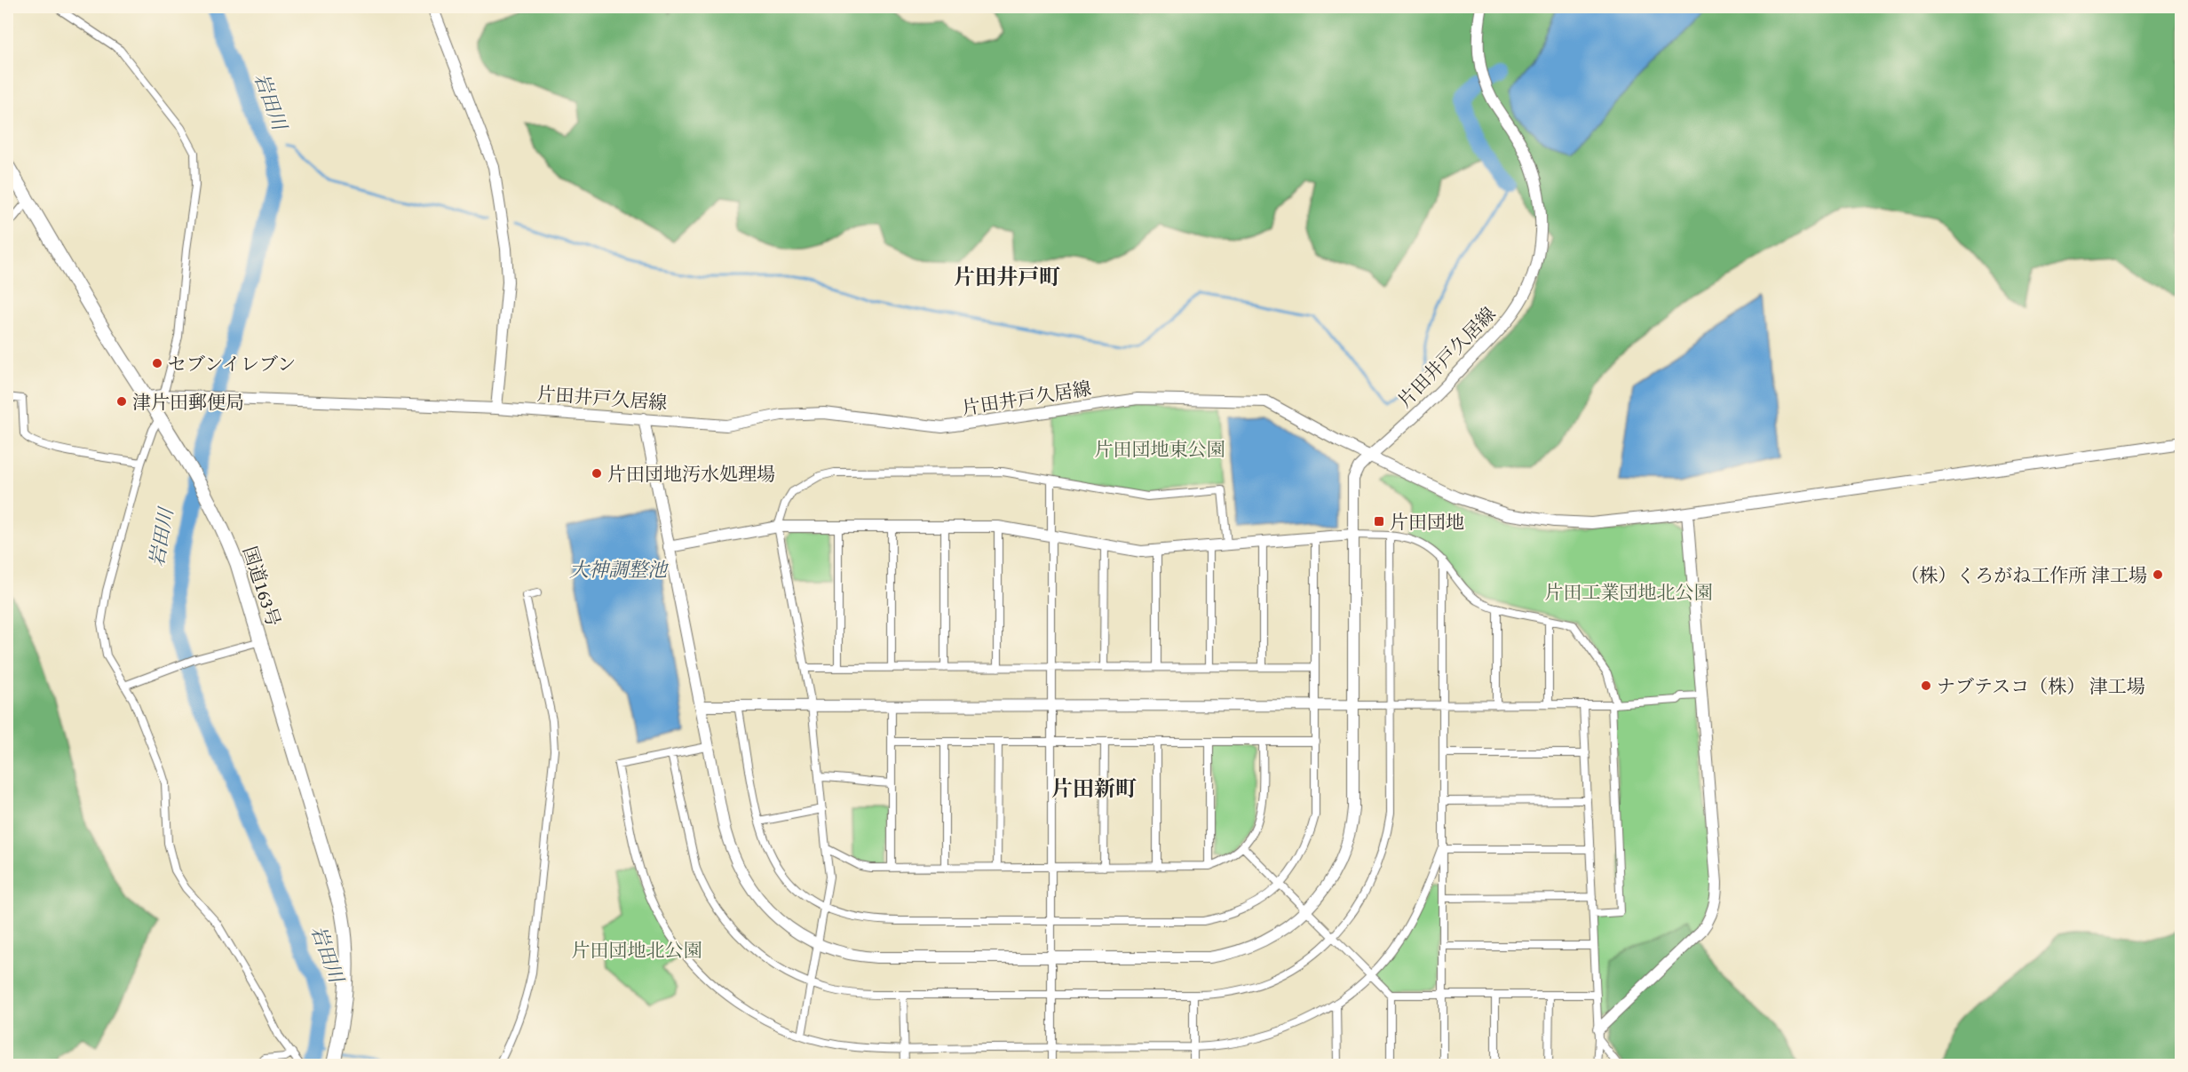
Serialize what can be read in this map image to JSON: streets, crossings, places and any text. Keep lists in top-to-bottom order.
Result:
{
  "streets": {
    "highway": ["国道163号"],
    "street": ["片田井戸久居線"]
  },
  "crossings": [
    ["片田井戸久居線", "国道163号"]
  ],
  "districts": ["片田井戸町", "片田新町"],
  "water": ["岩田川", "大神調整池"],
  "parks": ["片田団地東公園", "片田工業団地北公園", "片田団地北公園"],
  "places": {
    "other": [
      "セブンイレブン",
      "津片田郵便局",
      "片田団地汚水処理場",
      "（株）くろがね工作所 津工場",
      "ナブテスコ（株） 津工場"
    ],
    "transit": ["片田団地"]
  }
}
